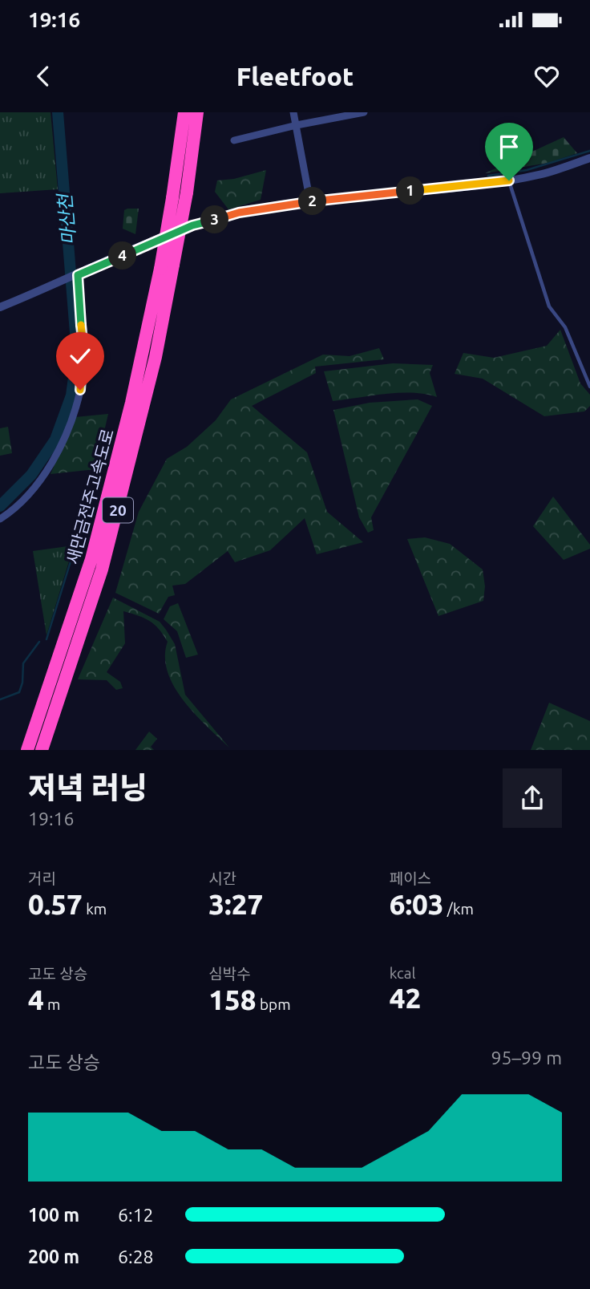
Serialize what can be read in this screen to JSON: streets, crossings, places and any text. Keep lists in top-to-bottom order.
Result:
{
  "streets": {
    "highway": ["새만금전주고속도로", "20"]
  },
  "water": ["마산천"],
  "page": {
    "status": "19:16",
    "header": "Fleetfoot",
    "pins": [
      "1",
      "2",
      "3",
      "4"
    ],
    "heading": ["저녁 러닝", "19:16"],
    "stats": [
      ["거리", "0.57 km"],
      ["시간", "3:27"],
      ["페이스", "6:03 /km"],
      ["고도 상승", "4 m"],
      ["심박수", "158 bpm"],
      ["kcal", "42"]
    ],
    "chart": ["고도 상승", "95–99 m"],
    "list": [
      {
        "name": "100 m",
        "note": "6:12"
      },
      {
        "name": "200 m",
        "note": "6:28"
      }
    ]
  }
}
